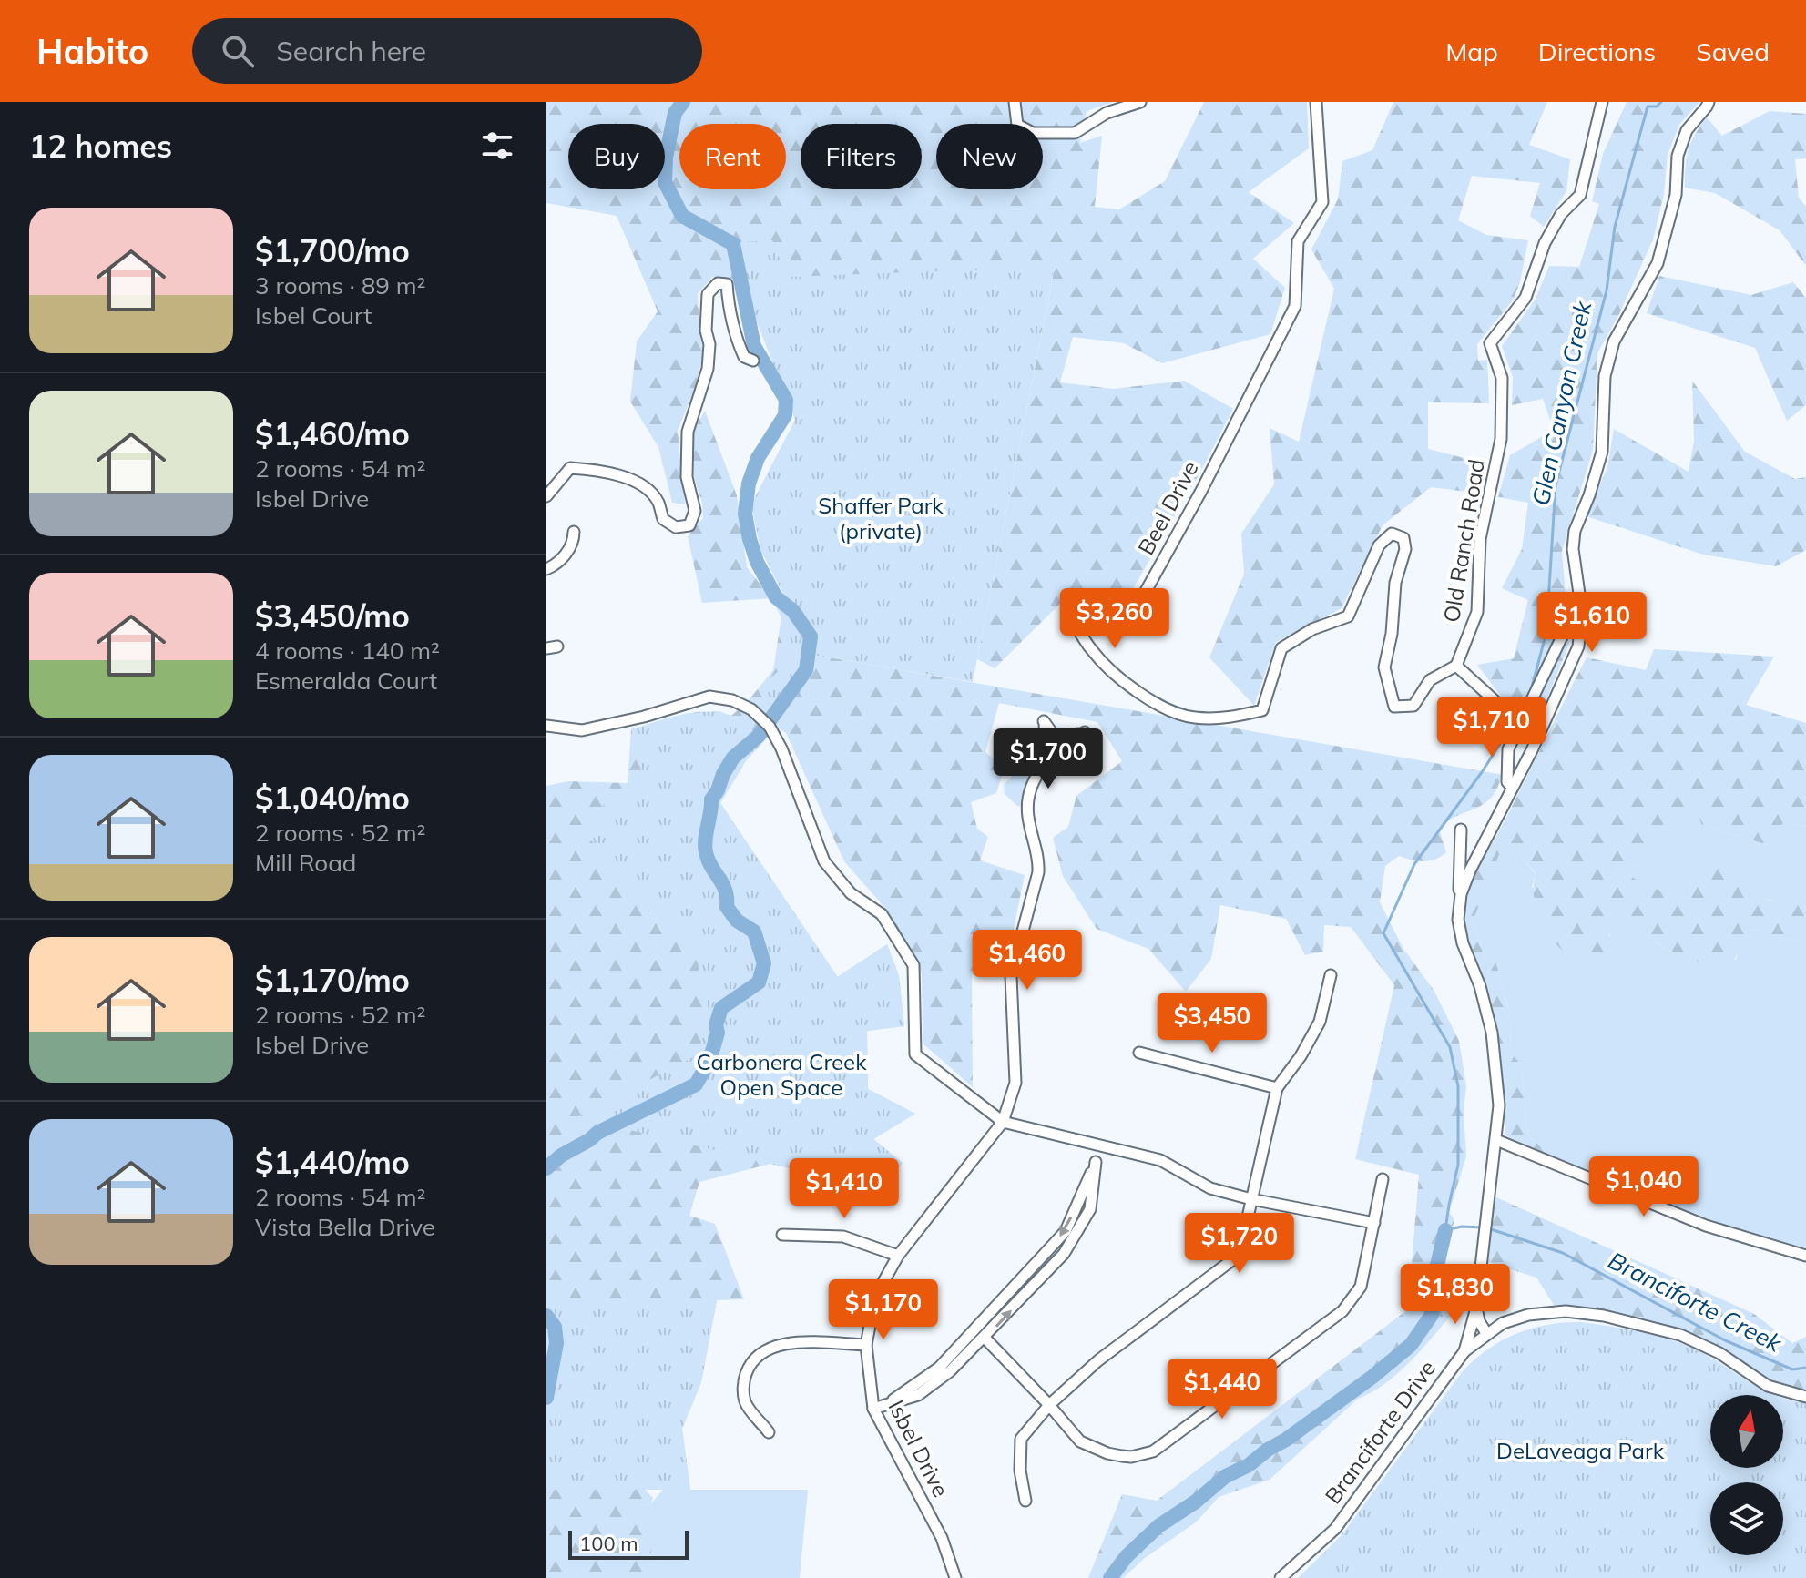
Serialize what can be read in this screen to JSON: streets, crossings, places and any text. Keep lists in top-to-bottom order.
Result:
{
  "streets": {
    "street": [
      "Beel Drive",
      "Old Ranch Road",
      "Branciforte Drive",
      "Isbel Drive"
    ]
  },
  "crossings": [
    ["Beel Drive", "Old Ranch Road"]
  ],
  "water": ["Glen Canyon Creek", "Branciforte Creek"],
  "parks": ["Shaffer Park (private)", "Carbonera Creek Open Space", "DeLaveaga Park"],
  "scale_bar": "100 m",
  "north": "top",
  "page": {
    "header": "Habito",
    "search": "Search here",
    "nav": ["Map", "Directions", "Saved"],
    "heading": "12 homes",
    "chip": [
      "Buy",
      "Rent",
      "Filters",
      "New"
    ],
    "list": [
      {
        "name": "$1,700/mo",
        "note": "3 rooms · 89 m² · Isbel Court"
      },
      {
        "name": "$1,460/mo",
        "note": "2 rooms · 54 m² · Isbel Drive"
      },
      {
        "name": "$3,450/mo",
        "note": "4 rooms · 140 m² · Esmeralda Court"
      },
      {
        "name": "$1,040/mo",
        "note": "2 rooms · 52 m² · Mill Road"
      },
      {
        "name": "$1,170/mo",
        "note": "2 rooms · 52 m² · Isbel Drive"
      },
      {
        "name": "$1,440/mo",
        "note": "2 rooms · 54 m² · Vista Bella Drive"
      }
    ],
    "price": [
      "$3,260",
      "$1,610",
      "$1,710",
      "$1,700",
      "$1,460",
      "$3,450",
      "$1,040",
      "$1,410",
      "$1,720",
      "$1,830",
      "$1,170",
      "$1,440"
    ],
    "scale": "100 m"
  }
}
